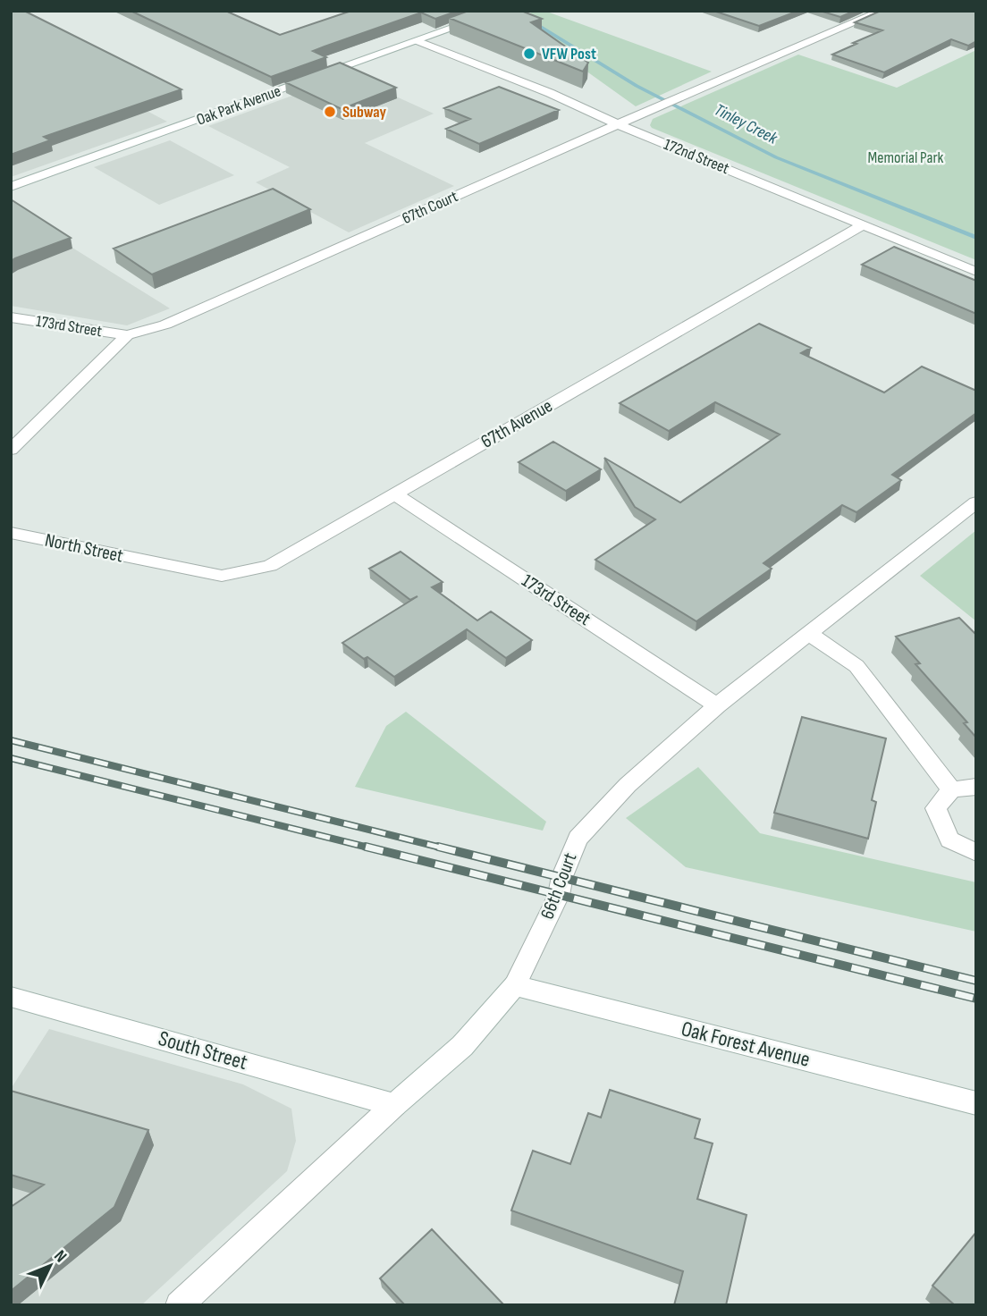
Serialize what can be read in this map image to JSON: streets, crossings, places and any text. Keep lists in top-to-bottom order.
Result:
{
  "streets": {
    "street": [
      "Oak Park Avenue",
      "172nd Street",
      "67th Court",
      "173rd Street",
      "67th Avenue",
      "North Street",
      "66th Court",
      "Oak Forest Avenue",
      "South Street"
    ]
  },
  "crossings": [
    ["Oak Park Avenue", "172nd Street"],
    ["172nd Street", "67th Court"],
    ["172nd Street", "67th Avenue"],
    ["67th Court", "173rd Street"],
    ["173rd Street", "67th Avenue"],
    ["173rd Street", "66th Court"],
    ["67th Avenue", "North Street"],
    ["66th Court", "Oak Forest Avenue"],
    ["66th Court", "South Street"]
  ],
  "water": ["Tinley Creek"],
  "parks": ["Memorial Park"],
  "places": ["VFW Post", "Subway"],
  "north": "top right"
}
